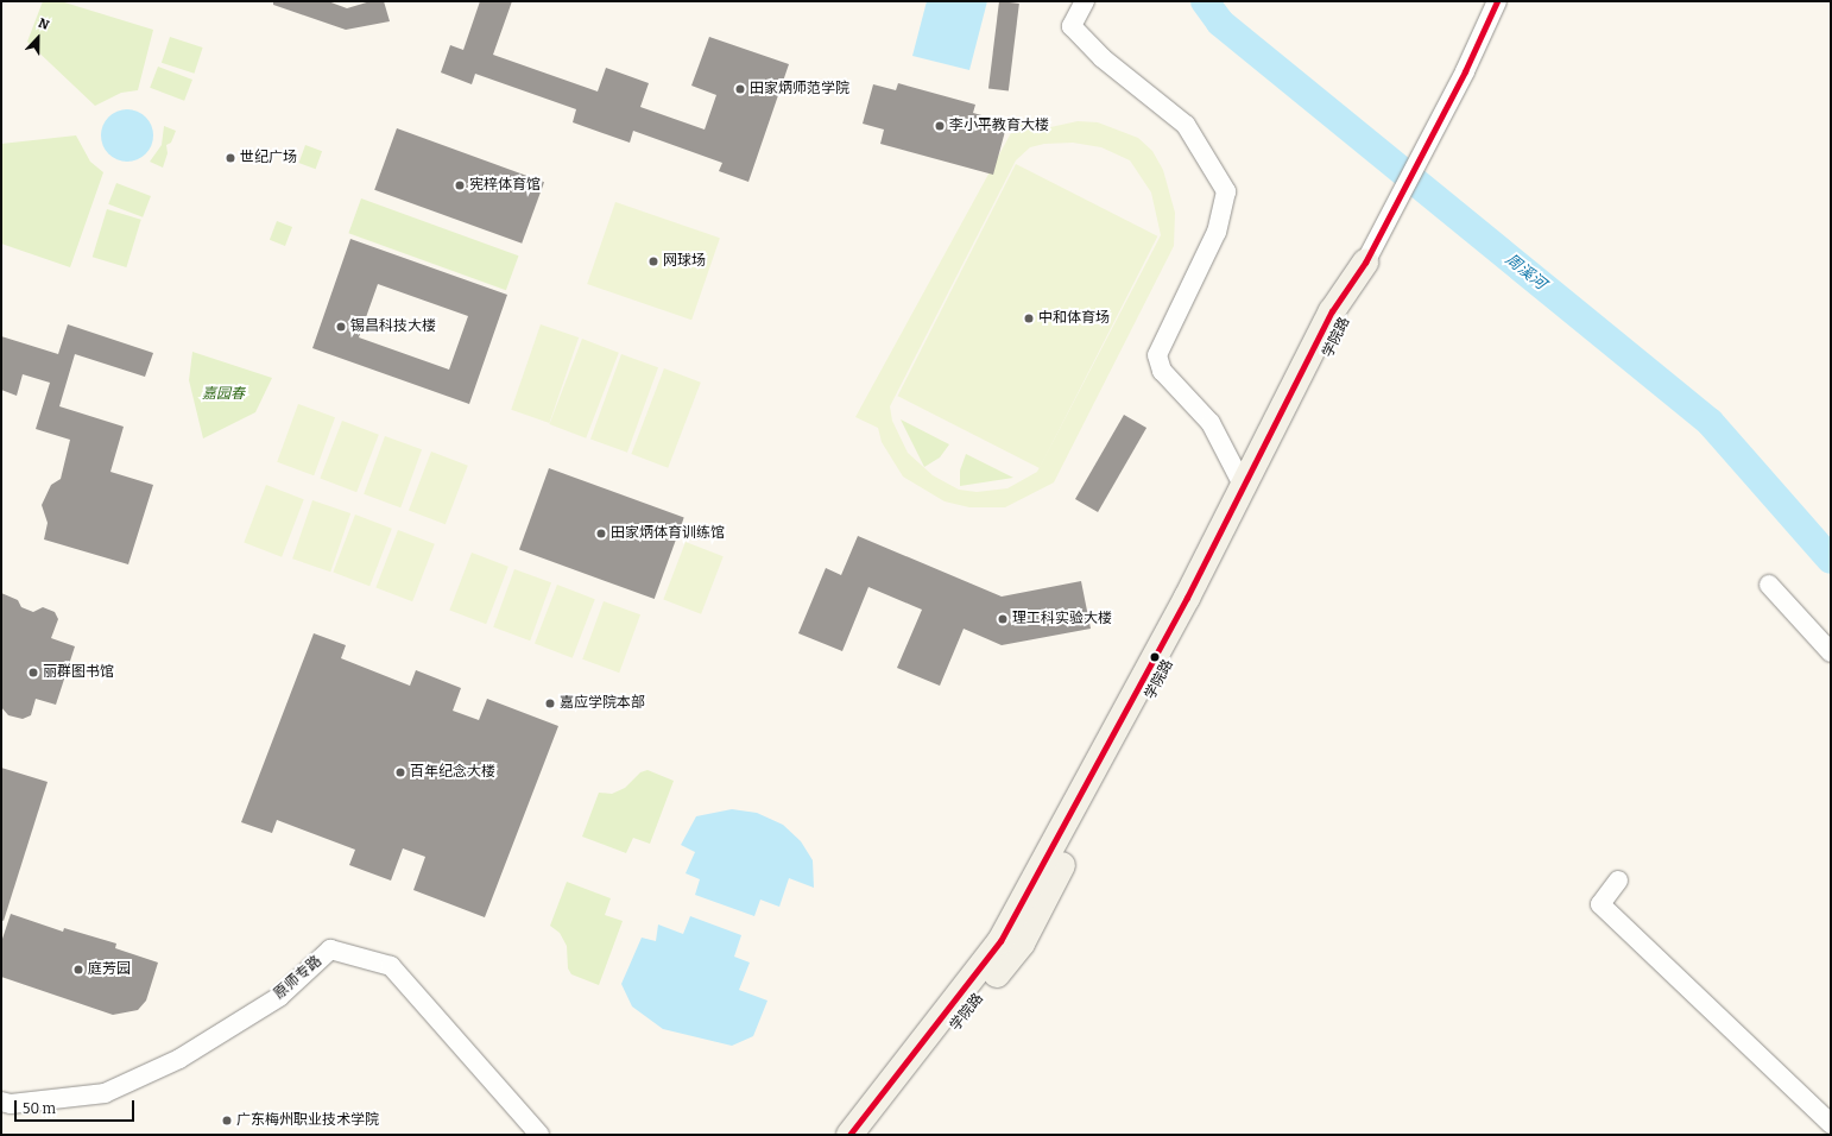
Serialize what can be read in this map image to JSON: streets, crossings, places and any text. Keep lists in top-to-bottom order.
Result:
{
  "streets": {
    "street": ["学院路", "原师专路"]
  },
  "water": ["周溪河"],
  "parks": ["嘉园春"],
  "places": [
    "田家炳师范学院",
    "李小平教育大楼",
    "世纪广场",
    "宪梓体育馆",
    "网球场",
    "中和体育场",
    "锡昌科技大楼",
    "田家炳体育训练馆",
    "理工科实验大楼",
    "丽群图书馆",
    "嘉应学院本部",
    "百年纪念大楼",
    "庭芳园",
    "广东梅州职业技术学院"
  ],
  "scale_bar": "50 m",
  "north": "top"
}
